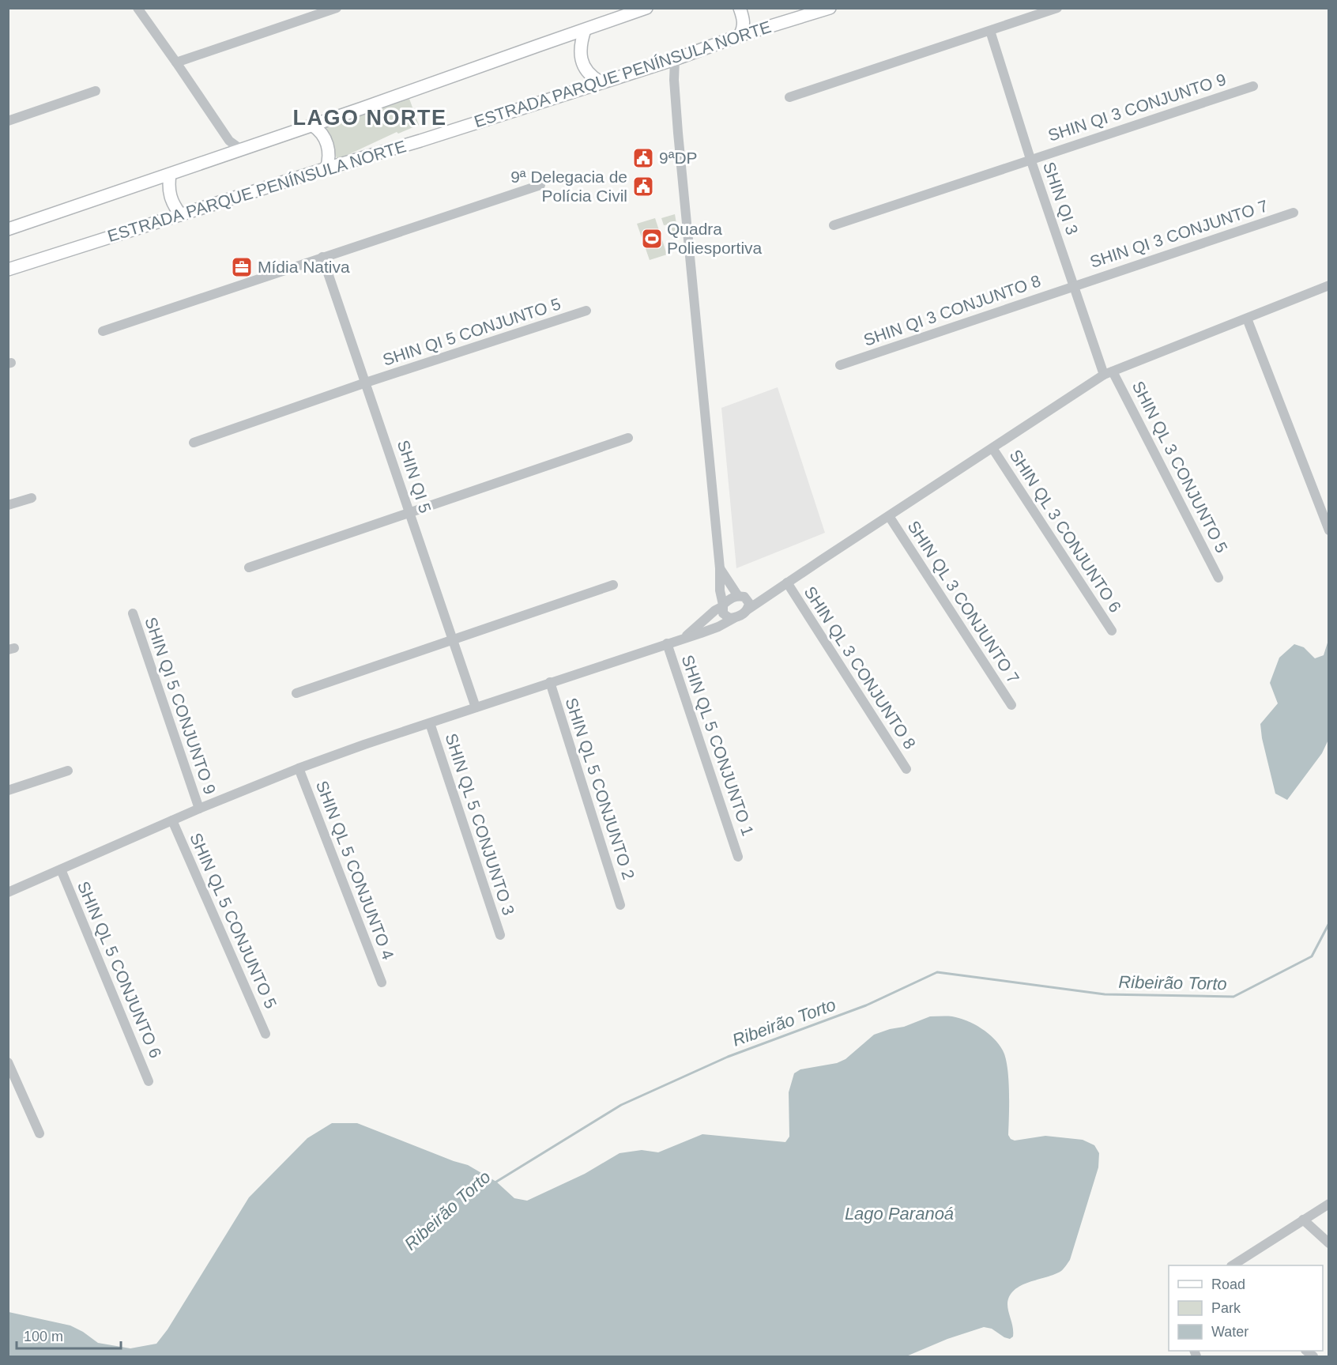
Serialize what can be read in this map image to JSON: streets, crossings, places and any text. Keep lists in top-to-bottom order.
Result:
{
  "streets": {
    "main road": ["ESTRADA PARQUE PENÍNSULA NORTE"],
    "street": [
      "SHIN QI 3 CONJUNTO 9",
      "SHIN QI 3",
      "SHIN QI 3 CONJUNTO 7",
      "SHIN QI 3 CONJUNTO 8",
      "SHIN QI 5 CONJUNTO 5",
      "SHIN QL 3 CONJUNTO 5",
      "SHIN QI 5",
      "SHIN QL 3 CONJUNTO 6",
      "SHIN QL 3 CONJUNTO 7",
      "SHIN QL 3 CONJUNTO 8",
      "SHIN QI 5 CONJUNTO 9",
      "SHIN QL 5 CONJUNTO 1",
      "SHIN QL 5 CONJUNTO 2",
      "SHIN QL 5 CONJUNTO 3",
      "SHIN QL 5 CONJUNTO 4",
      "SHIN QL 5 CONJUNTO 5",
      "SHIN QL 5 CONJUNTO 6"
    ]
  },
  "crossings": [
    ["SHIN QI 3 CONJUNTO 9", "SHIN QI 3"],
    ["SHIN QI 3", "SHIN QI 3 CONJUNTO 7"],
    ["SHIN QI 3", "SHIN QI 3 CONJUNTO 8"],
    ["SHIN QI 3", "SHIN QL 3 CONJUNTO 5"],
    ["SHIN QI 3 CONJUNTO 7", "SHIN QI 3 CONJUNTO 8"],
    ["SHIN QI 5 CONJUNTO 5", "SHIN QI 5"]
  ],
  "districts": ["LAGO NORTE"],
  "water": ["Ribeirão Torto", "Lago Paranoá"],
  "places": {
    "public building": ["9ªDP", "9ª Delegacia de Polícia Civil"],
    "sports": ["Quadra Poliesportiva"],
    "office": ["Mídia Nativa"]
  },
  "legend": ["Road", "Park", "Water"],
  "scale_bar": "100 m"
}
